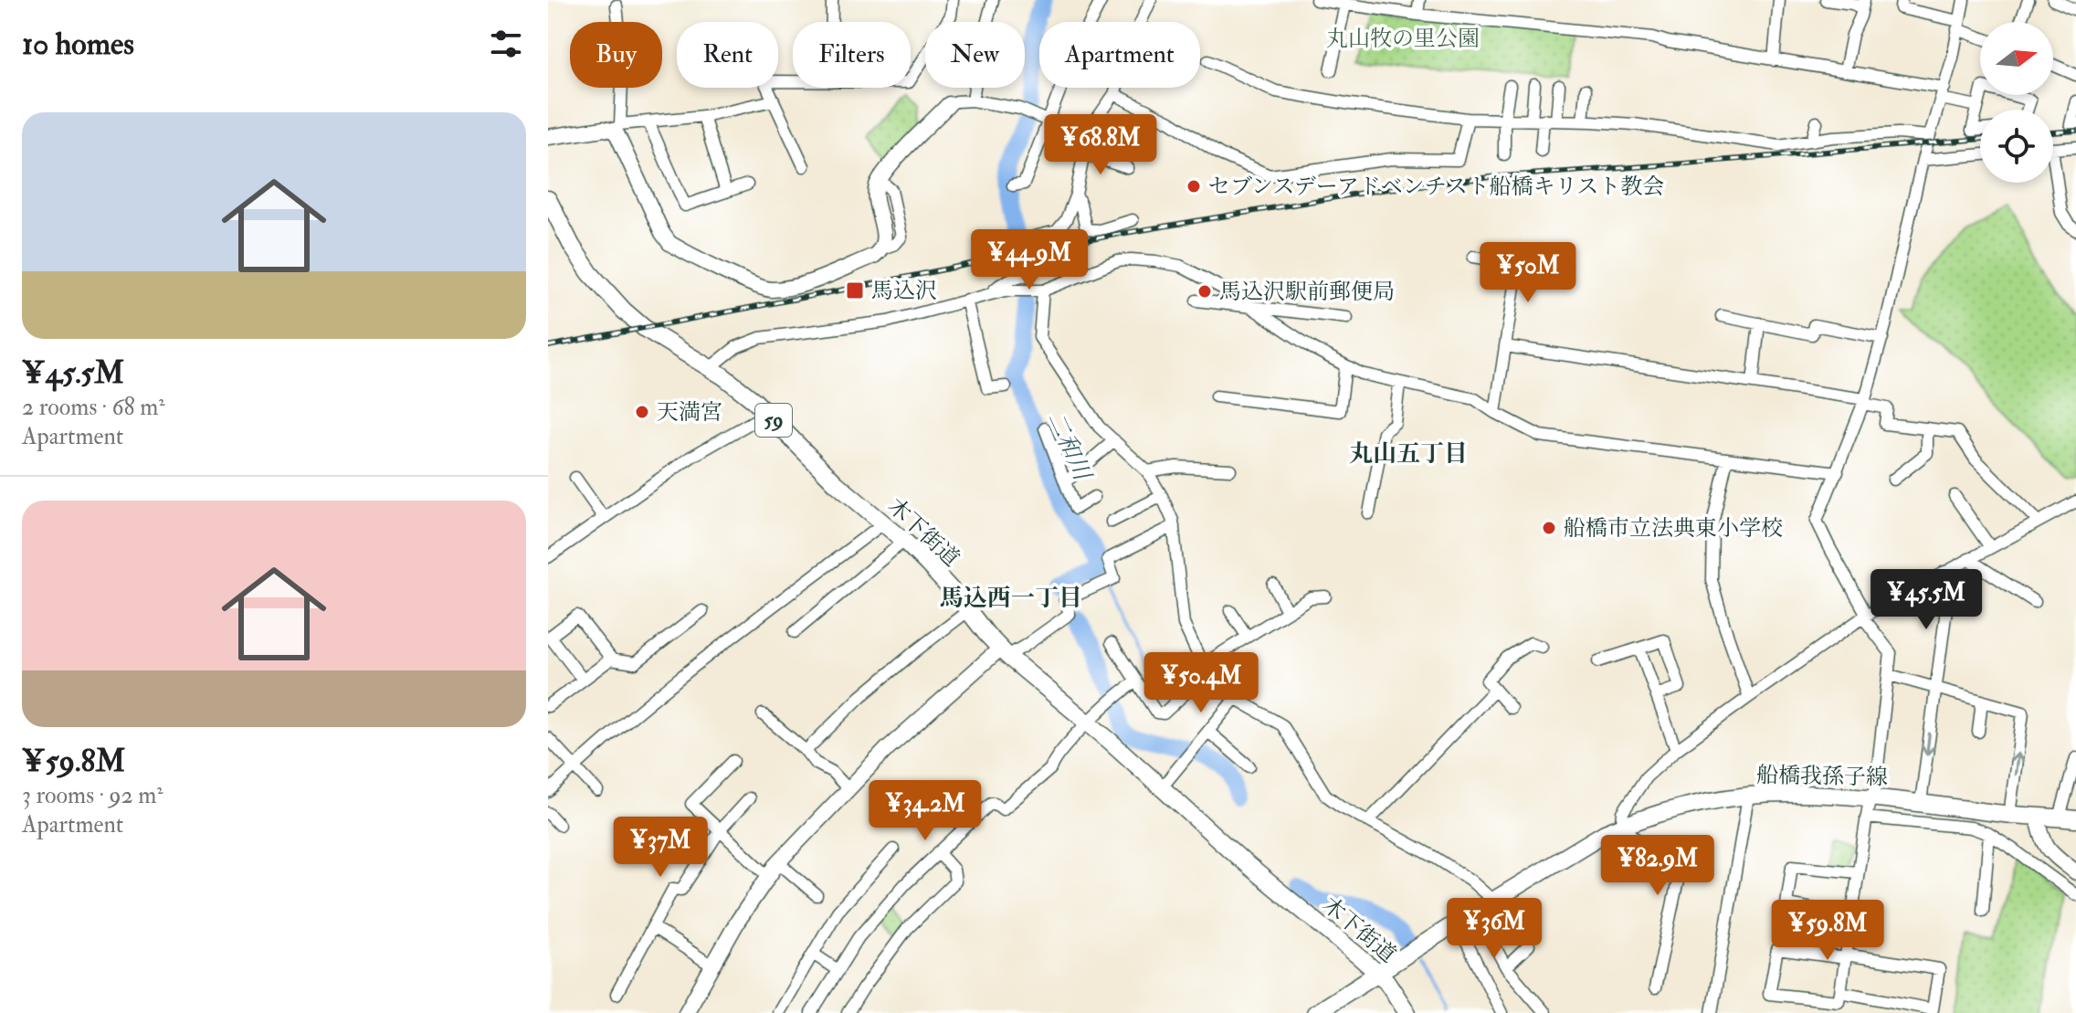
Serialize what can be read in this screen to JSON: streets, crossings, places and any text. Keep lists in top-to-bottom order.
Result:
{
  "streets": {
    "main road": ["59", "木下街道", "船橋我孫子線"]
  },
  "crossings": [
    ["木下街道", "船橋我孫子線"]
  ],
  "districts": ["丸山五丁目", "馬込西一丁目"],
  "water": ["二和川"],
  "parks": ["丸山牧の里公園"],
  "places": {
    "other": [
      "セブンスデーアドベンチスト船橋キリスト教会",
      "馬込沢駅前郵便局",
      "天満宮",
      "船橋市立法典東小学校"
    ],
    "transit": ["馬込沢"]
  },
  "north": "right",
  "page": {
    "heading": "10 homes",
    "chip": [
      "Buy",
      "Rent",
      "Filters",
      "New",
      "Apartment"
    ],
    "list": [
      {
        "name": "¥45.5M",
        "note": "2 rooms · 68 m² · Apartment"
      },
      {
        "name": "¥59.8M",
        "note": "3 rooms · 92 m² · Apartment"
      }
    ],
    "price": [
      "¥68.8M",
      "¥44.9M",
      "¥50M",
      "¥45.5M",
      "¥50.4M",
      "¥34.2M",
      "¥37M",
      "¥82.9M",
      "¥36M",
      "¥59.8M"
    ]
  }
}
